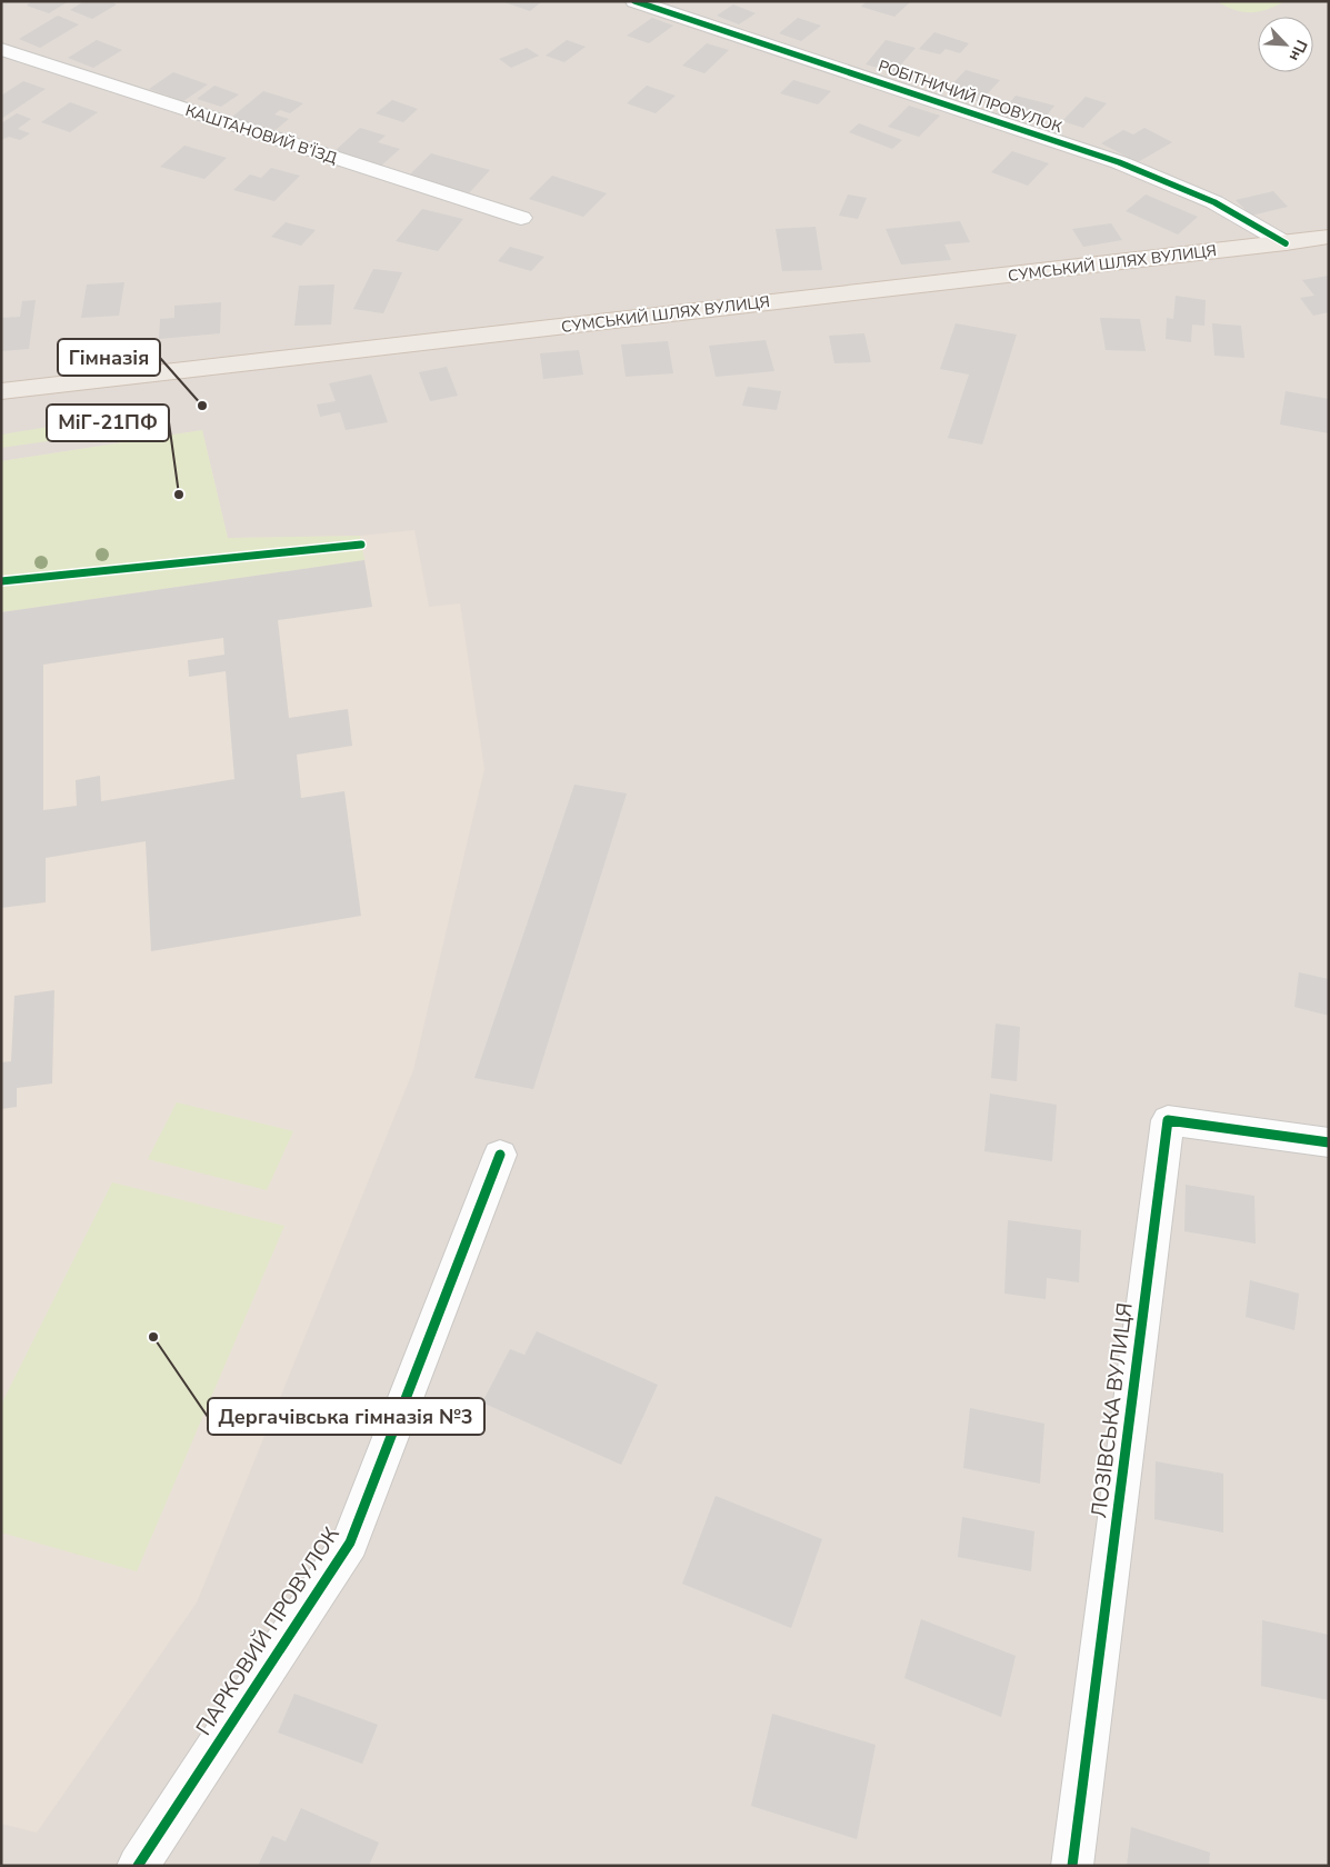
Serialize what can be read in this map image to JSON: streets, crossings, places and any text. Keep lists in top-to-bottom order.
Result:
{
  "streets": {
    "main road": ["СУМСЬКИЙ ШЛЯХ ВУЛИЦЯ"],
    "street": [
      "РОБІТНИЧИЙ ПРОВУЛОК",
      "КАШТАНОВИЙ В’ЇЗД",
      "ЛОЗІВСЬКА ВУЛИЦЯ",
      "ПАРКОВИЙ ПРОВУЛОК"
    ]
  },
  "crossings": [
    ["РОБІТНИЧИЙ ПРОВУЛОК", "СУМСЬКИЙ ШЛЯХ ВУЛИЦЯ"]
  ],
  "places": ["Гімназія", "МіГ-21ПФ", "Дергачівська гімназія №3"],
  "north": "bottom right"
}
